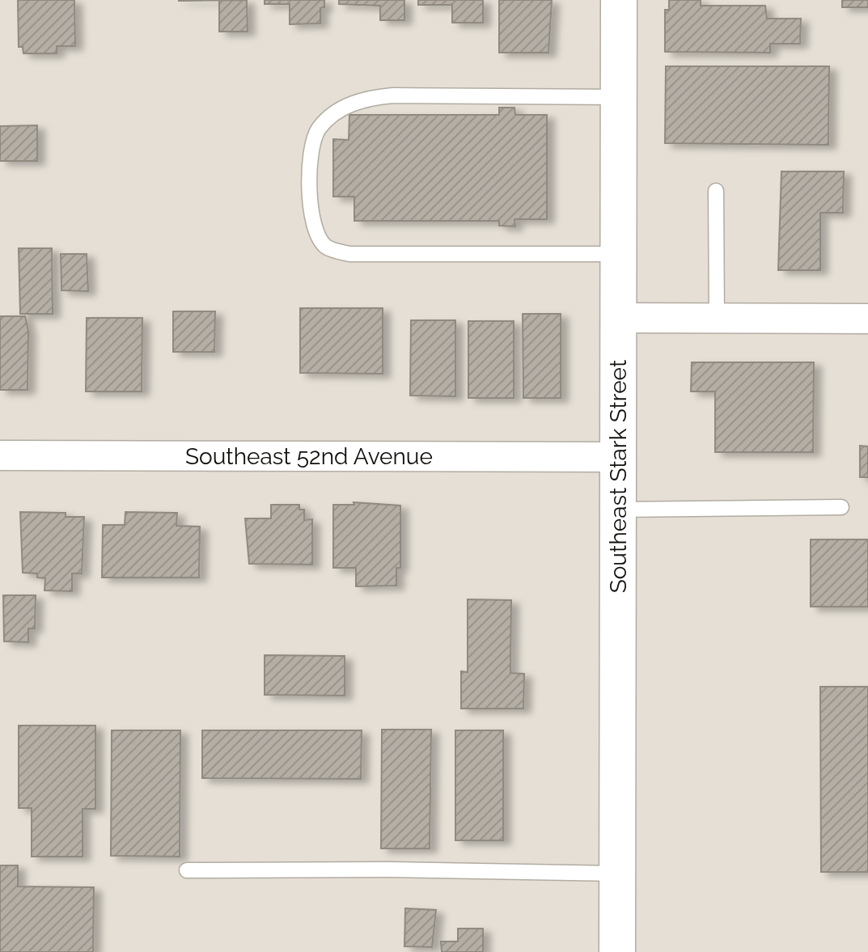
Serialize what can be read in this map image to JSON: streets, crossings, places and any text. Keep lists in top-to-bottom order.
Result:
{
  "streets": {
    "street": ["Southeast 52nd Avenue", "Southeast Stark Street"]
  },
  "crossings": [
    ["Southeast 52nd Avenue", "Southeast Stark Street"]
  ]
}
